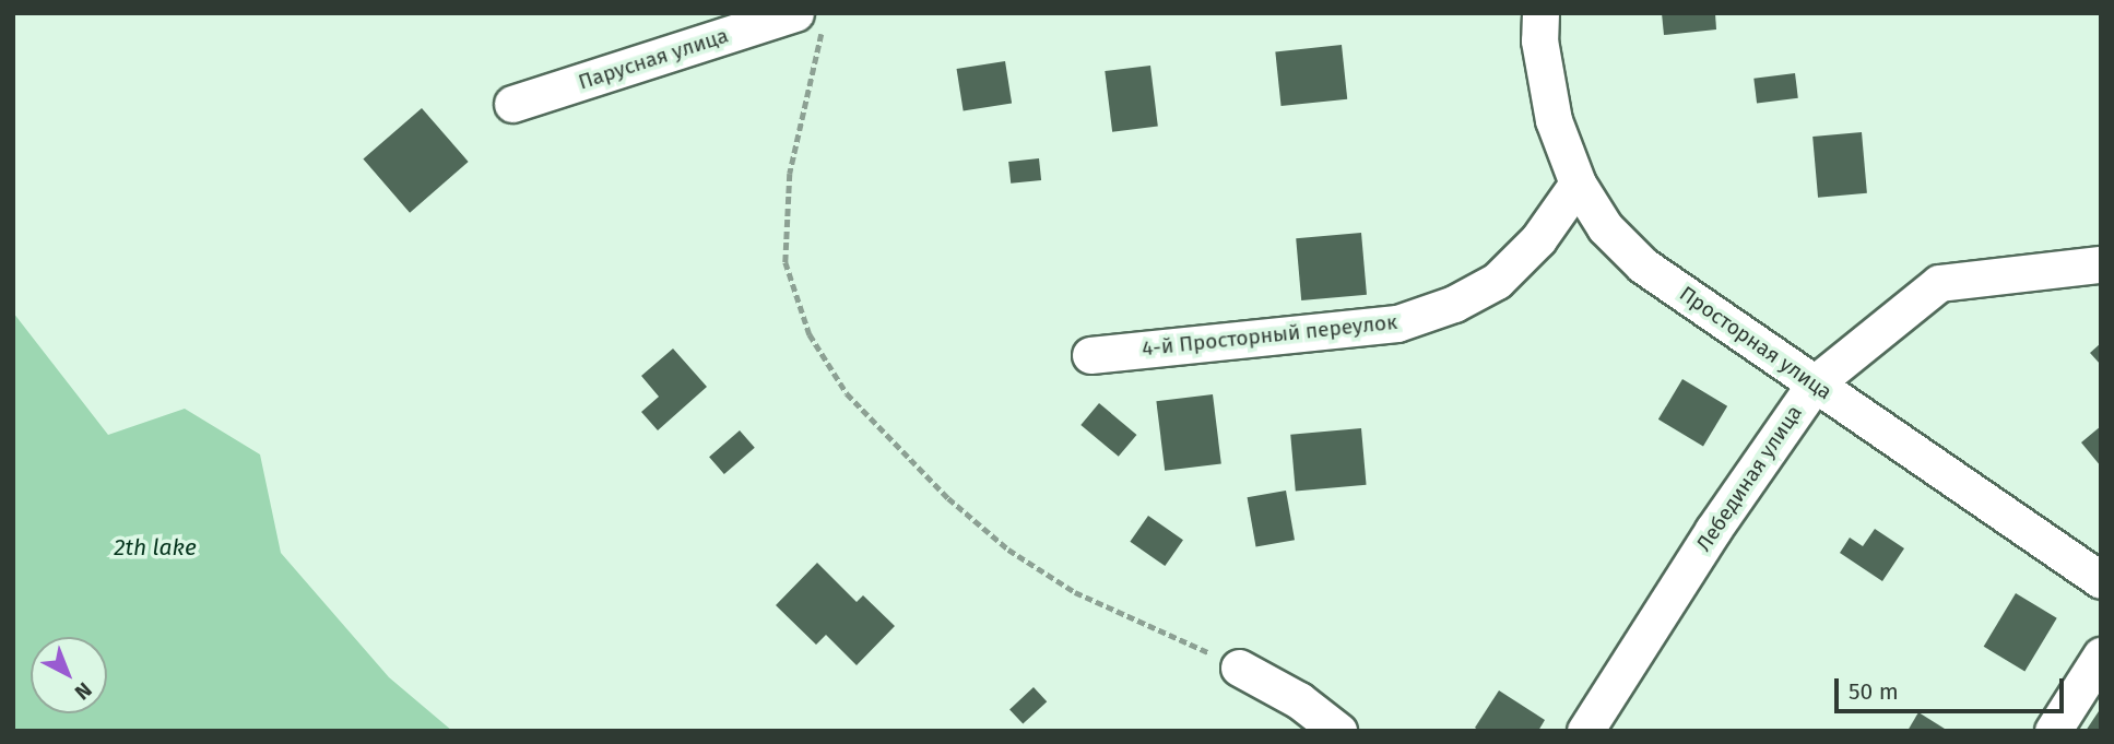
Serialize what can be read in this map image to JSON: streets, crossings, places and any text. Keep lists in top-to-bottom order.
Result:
{
  "streets": {
    "street": [
      "Парусная улица",
      "4-й Просторный переулок",
      "Просторная улица",
      "Лебединая улица"
    ]
  },
  "crossings": [
    ["4-й Просторный переулок", "Просторная улица"],
    ["Просторная улица", "Лебединая улица"]
  ],
  "water": ["2th lake"],
  "scale_bar": "50 m",
  "north": "bottom right"
}
